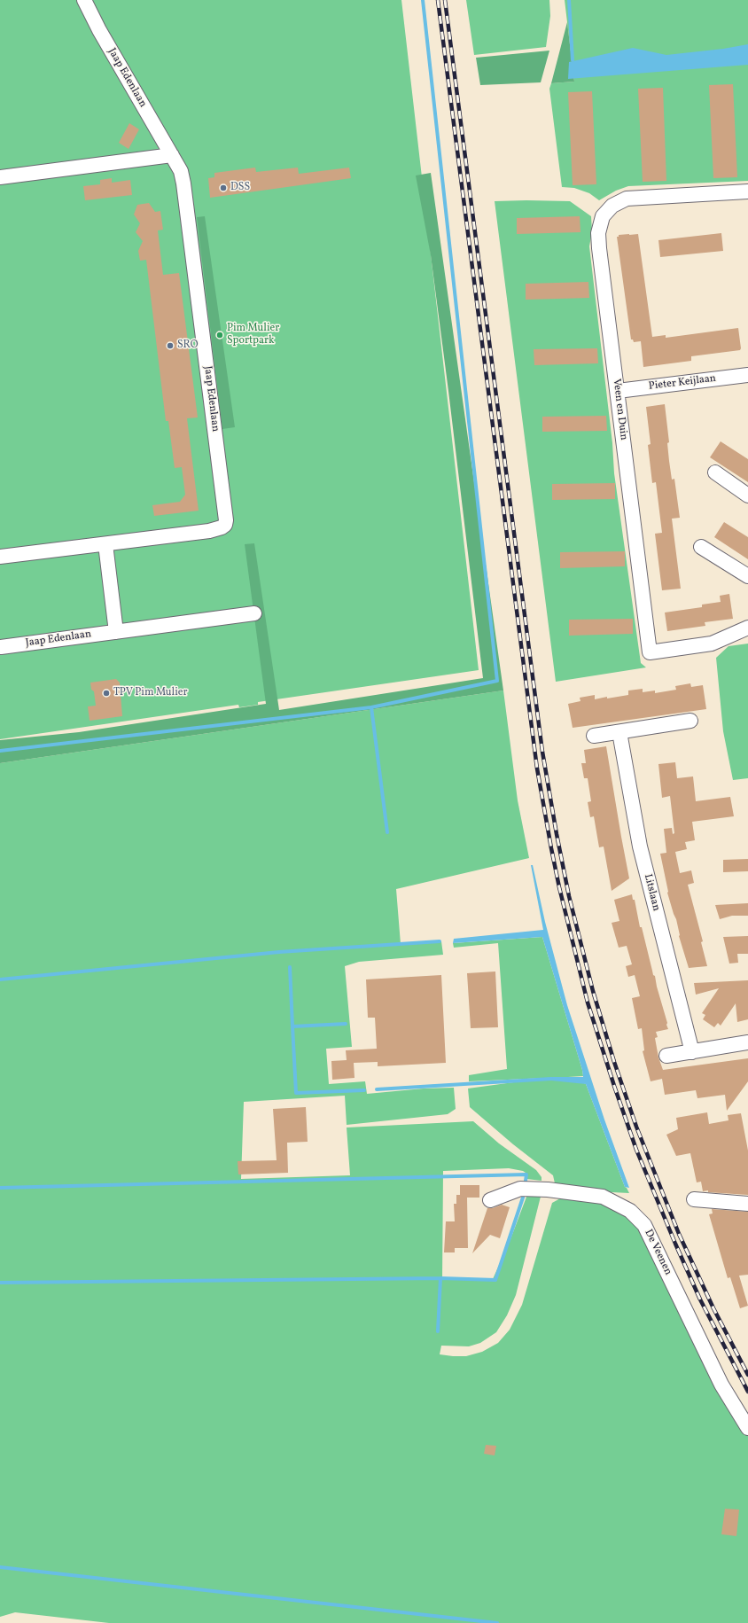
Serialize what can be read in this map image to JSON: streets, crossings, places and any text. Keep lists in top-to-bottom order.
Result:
{
  "streets": {
    "street": [
      "Jaap Edenlaan",
      "Pieter Keijlaan",
      "Veen en Duin",
      "Litslaan",
      "De Veenen"
    ]
  },
  "crossings": [
    ["Pieter Keijlaan", "Veen en Duin"]
  ],
  "places": [
    "DSS",
    "Pim Mulier Sportpark",
    "SRO",
    "TPV Pim Mulier"
  ]
}
